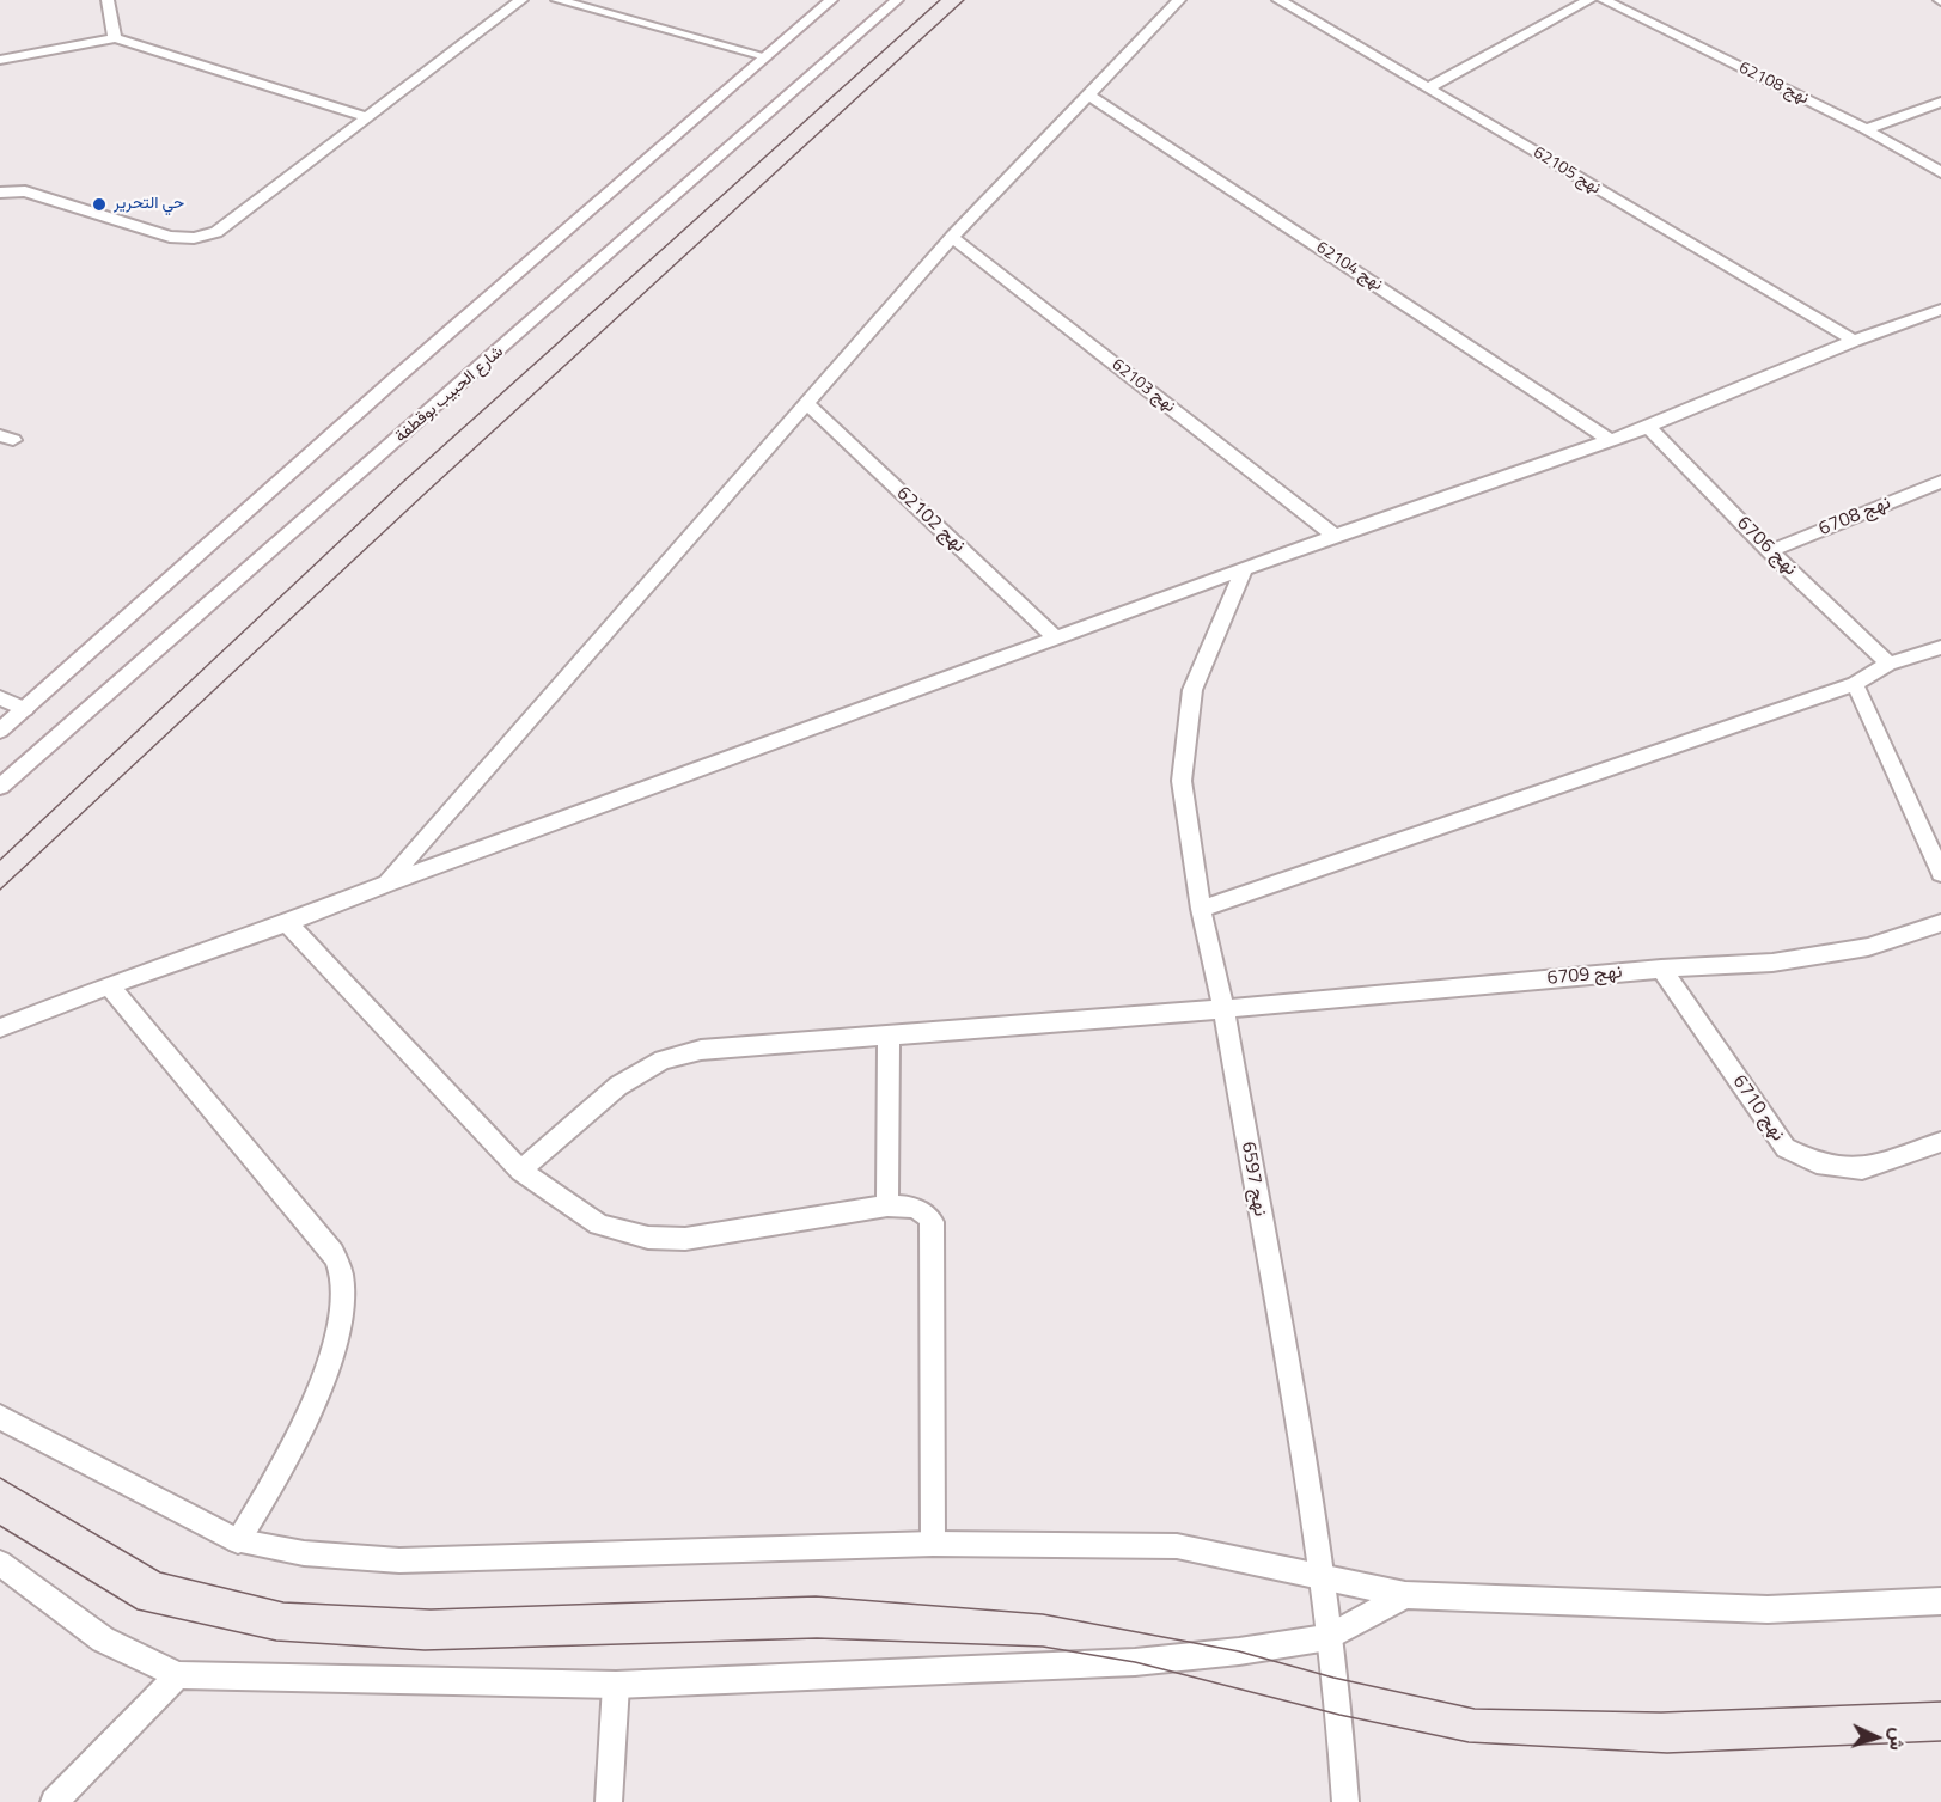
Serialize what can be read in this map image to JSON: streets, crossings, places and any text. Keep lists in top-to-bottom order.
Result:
{
  "streets": {
    "street": [
      "نهج 62108",
      "نهج 62105",
      "نهج 62104",
      "نهج 62103",
      "شارع الحبيب بوقطفة",
      "نهج 6708",
      "نهج 62102",
      "نهج 6706",
      "نهج 6709",
      "نهج 6710",
      "نهج 6597"
    ]
  },
  "crossings": [
    ["نهج 6708", "نهج 6706"],
    ["نهج 6709", "نهج 6710"],
    ["نهج 6709", "نهج 6597"]
  ],
  "places": ["حي التحرير"],
  "north": "right"
}
